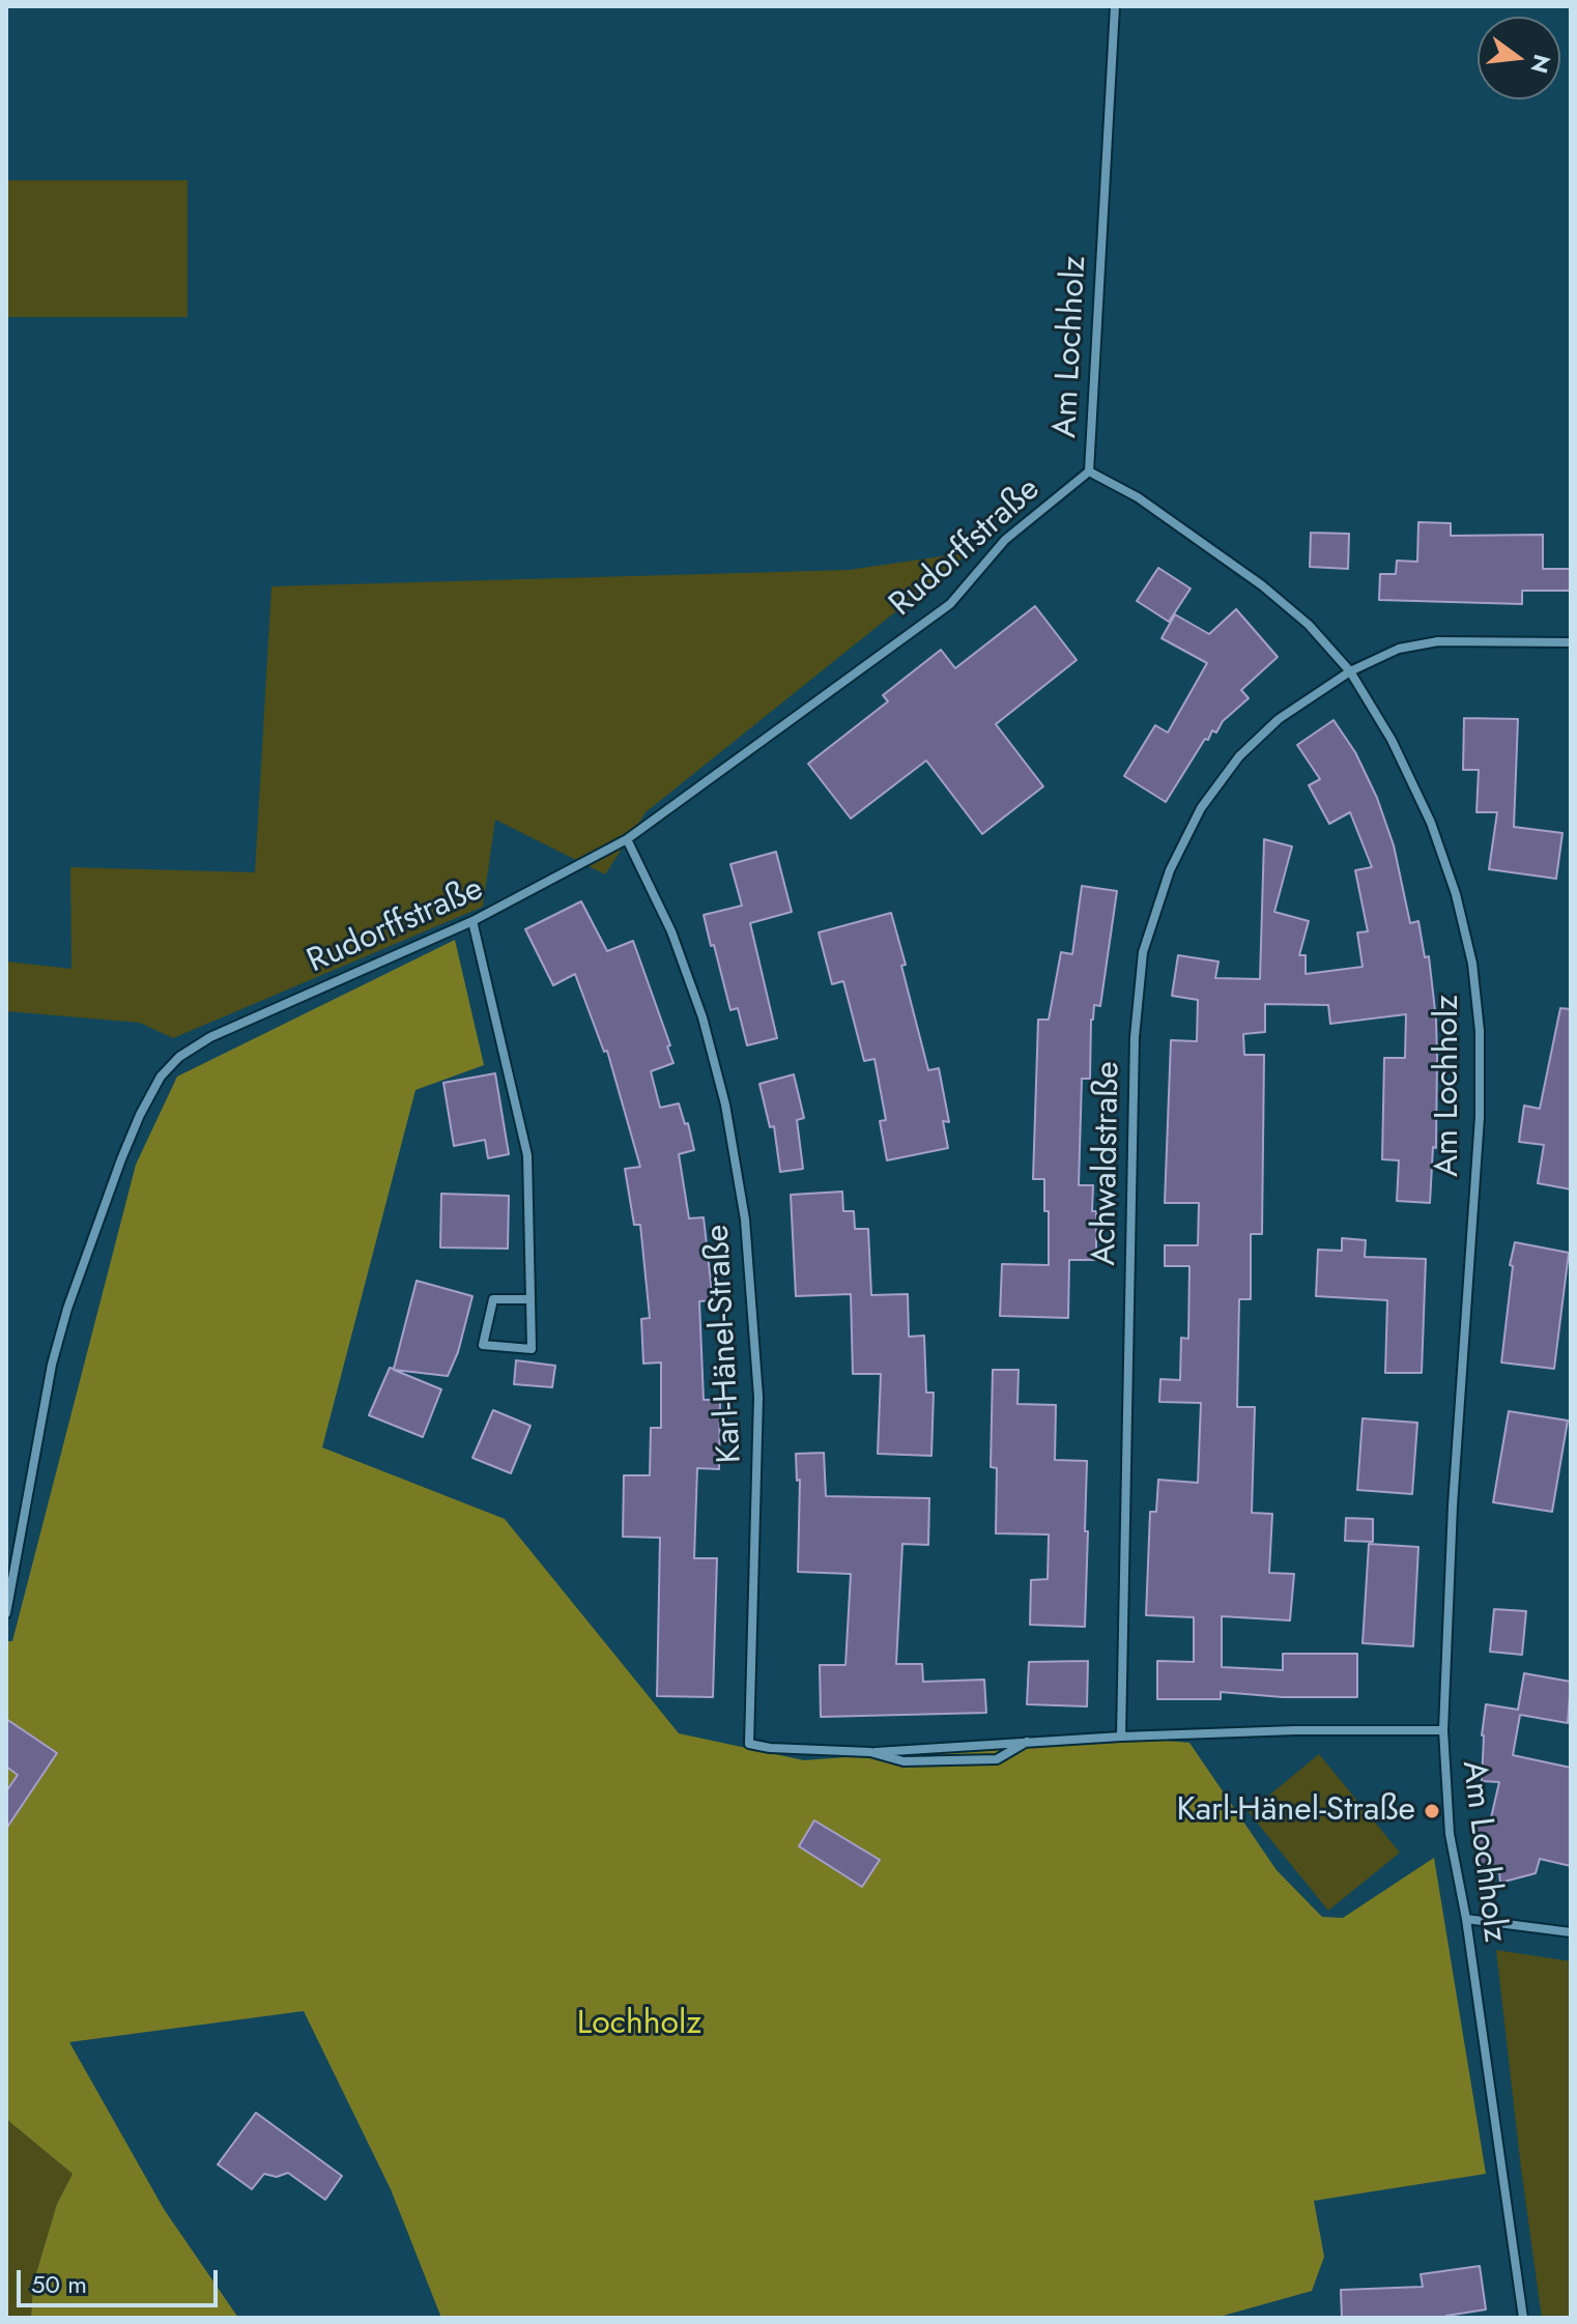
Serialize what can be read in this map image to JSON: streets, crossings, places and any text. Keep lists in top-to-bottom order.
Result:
{
  "streets": {
    "street": [
      "Am Lochholz",
      "Rudorffstraße",
      "Achwaldstraße",
      "Karl-Hänel-Straße"
    ]
  },
  "crossings": [
    ["Am Lochholz", "Rudorffstraße"],
    ["Am Lochholz", "Achwaldstraße"],
    ["Am Lochholz", "Karl-Hänel-Straße"],
    ["Rudorffstraße", "Karl-Hänel-Straße"],
    ["Achwaldstraße", "Karl-Hänel-Straße"]
  ],
  "parks": ["Lochholz"],
  "places": ["Karl-Hänel-Straße"],
  "scale_bar": "50 m",
  "north": "right"
}
